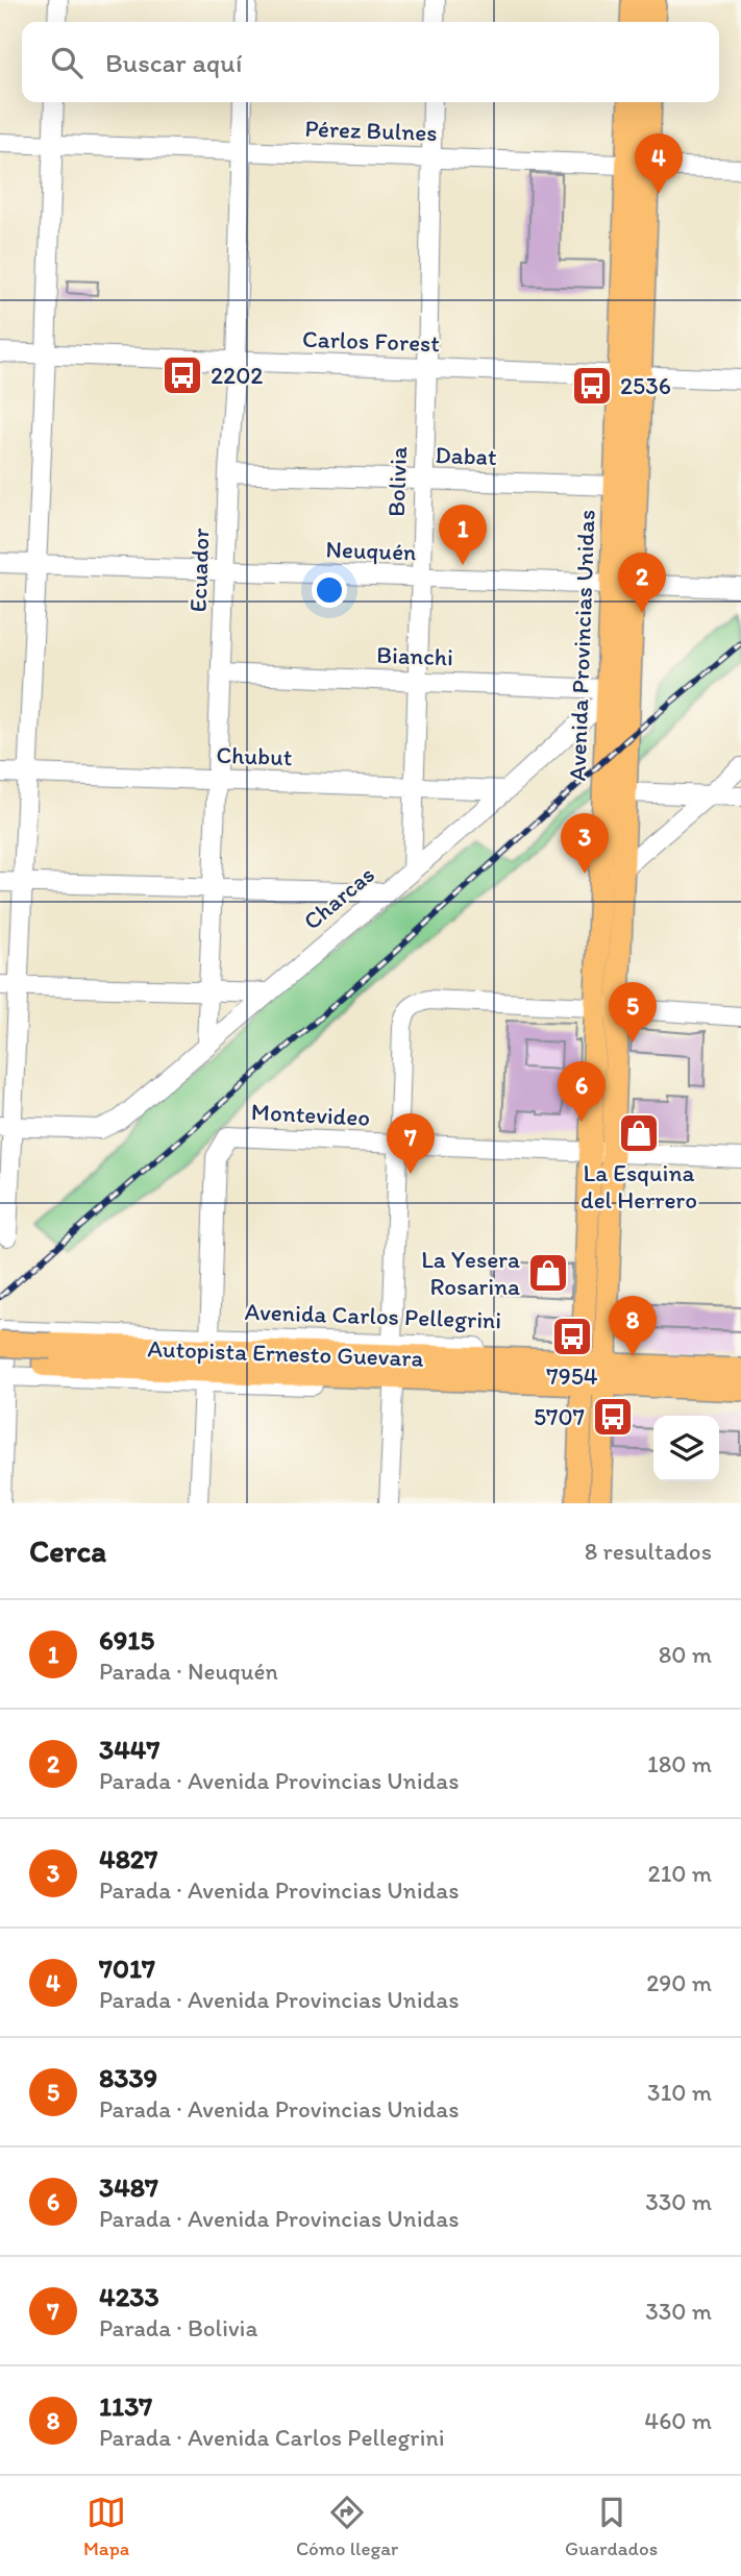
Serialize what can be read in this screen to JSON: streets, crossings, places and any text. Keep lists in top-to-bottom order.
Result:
{
  "streets": {
    "highway": ["Autopista Ernesto Guevara"],
    "main road": ["Avenida Provincias Unidas", "Avenida Carlos Pellegrini"],
    "street": [
      "Pérez Bulnes",
      "Carlos Forest",
      "Dabat",
      "Bolivia",
      "Neuquén",
      "Ecuador",
      "Bianchi",
      "Chubut",
      "Charcas",
      "Montevideo"
    ]
  },
  "crossings": [
    ["Pérez Bulnes", "Bolivia"],
    ["Pérez Bulnes", "Ecuador"],
    ["Pérez Bulnes", "Avenida Provincias Unidas"],
    ["Carlos Forest", "Bolivia"],
    ["Carlos Forest", "Ecuador"],
    ["Carlos Forest", "Avenida Provincias Unidas"],
    ["Dabat", "Bolivia"],
    ["Dabat", "Ecuador"],
    ["Dabat", "Avenida Provincias Unidas"],
    ["Bolivia", "Neuquén"],
    ["Bolivia", "Bianchi"],
    ["Bolivia", "Chubut"],
    ["Bolivia", "Charcas"],
    ["Neuquén", "Ecuador"],
    ["Neuquén", "Avenida Provincias Unidas"],
    ["Ecuador", "Bianchi"],
    ["Ecuador", "Chubut"],
    ["Ecuador", "Charcas"],
    ["Avenida Provincias Unidas", "Bianchi"],
    ["Avenida Provincias Unidas", "Charcas"],
    ["Avenida Provincias Unidas", "Montevideo"],
    ["Avenida Provincias Unidas", "Avenida Carlos Pellegrini"],
    ["Avenida Provincias Unidas", "Autopista Ernesto Guevara"],
    ["Bianchi", "Charcas"],
    ["Chubut", "Charcas"],
    ["Montevideo", "Avenida Carlos Pellegrini"],
    ["Avenida Carlos Pellegrini", "Autopista Ernesto Guevara"]
  ],
  "places": {
    "bus stop": [
      "2202",
      "2536",
      "7954",
      "5707"
    ],
    "shop": ["La Esquina del Herrero", "La Yesera Rosarina"]
  },
  "page": {
    "search": "Buscar aquí",
    "pins": [
      "4",
      "1",
      "2",
      "3",
      "5",
      "6",
      "7",
      "8"
    ],
    "heading": ["Cerca", "8 resultados"],
    "list": [
      {
        "mark": "1",
        "name": "6915",
        "note": "Parada · Neuquén",
        "value": "80 m"
      },
      {
        "mark": "2",
        "name": "3447",
        "note": "Parada · Avenida Provincias Unidas",
        "value": "180 m"
      },
      {
        "mark": "3",
        "name": "4827",
        "note": "Parada · Avenida Provincias Unidas",
        "value": "210 m"
      },
      {
        "mark": "4",
        "name": "7017",
        "note": "Parada · Avenida Provincias Unidas",
        "value": "290 m"
      },
      {
        "mark": "5",
        "name": "8339",
        "note": "Parada · Avenida Provincias Unidas",
        "value": "310 m"
      },
      {
        "mark": "6",
        "name": "3487",
        "note": "Parada · Avenida Provincias Unidas",
        "value": "330 m"
      },
      {
        "mark": "7",
        "name": "4233",
        "note": "Parada · Bolivia",
        "value": "330 m"
      },
      {
        "mark": "8",
        "name": "1137",
        "note": "Parada · Avenida Carlos Pellegrini",
        "value": "460 m"
      }
    ],
    "nav": ["Mapa", "Cómo llegar", "Guardados"]
  }
}
